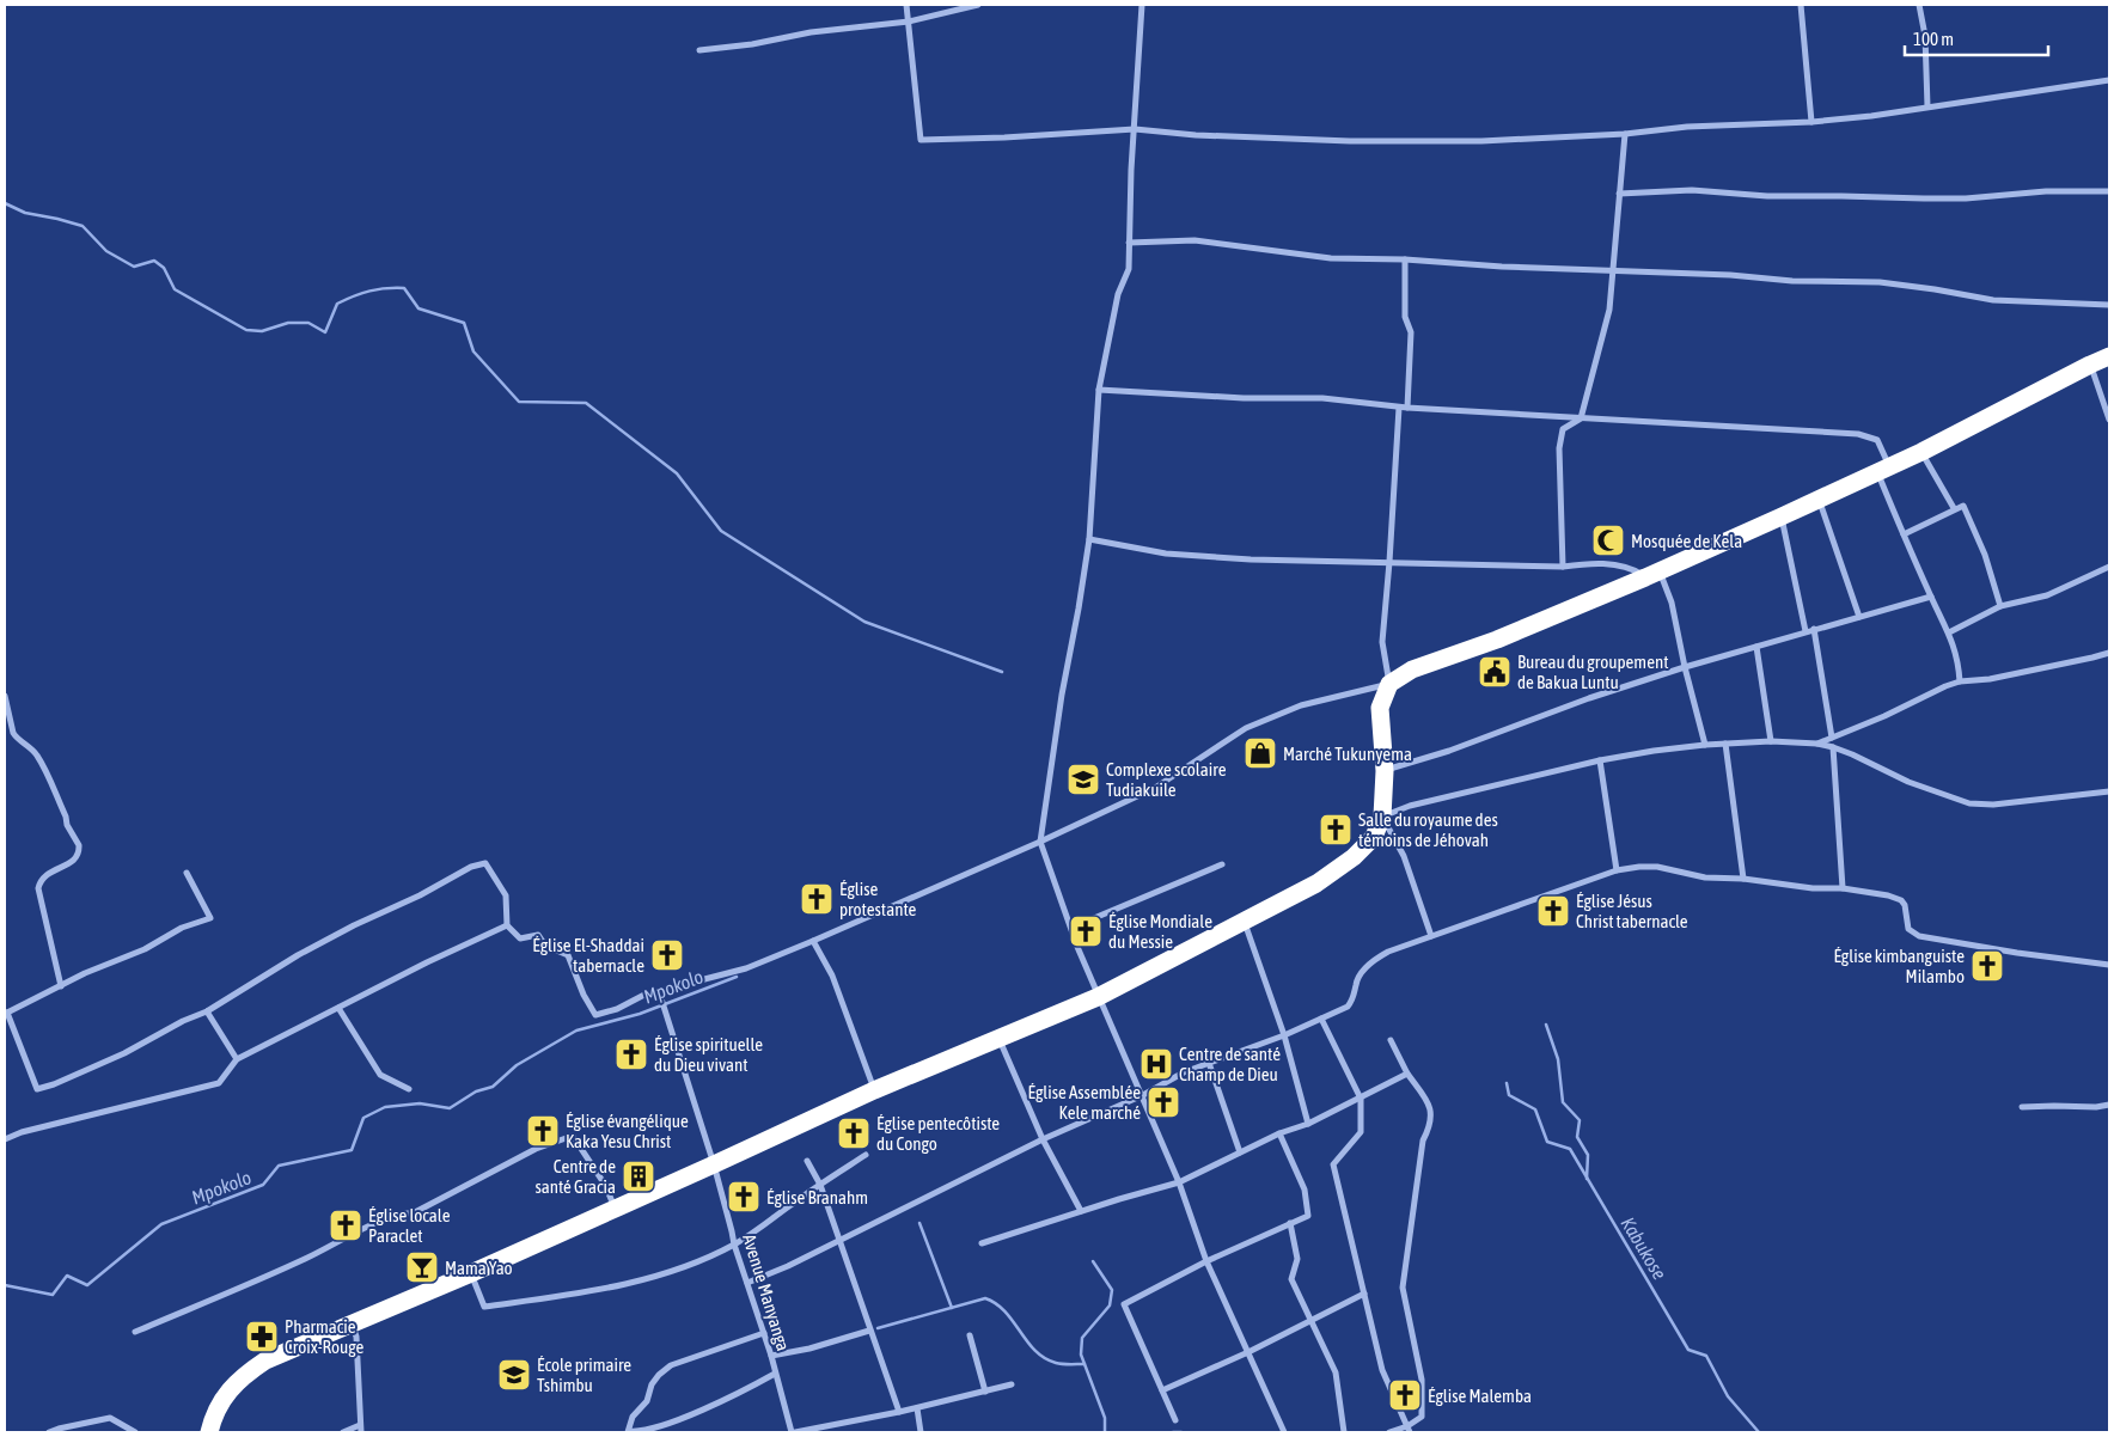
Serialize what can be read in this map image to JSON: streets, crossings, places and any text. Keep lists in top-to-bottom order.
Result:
{
  "streets": {
    "street": ["Avenue Manyanga"]
  },
  "water": ["Mpokolo", "Kabukose"],
  "places": {
    "mosque": ["Mosquée de Kela"],
    "public building": ["Bureau du groupement de Bakua Luntu"],
    "shop": ["Marché Tukunyema"],
    "school or university": ["Complexe scolaire Tudiakuile", "École primaire Tshimbu"],
    "church": [
      "Salle du royaume des témoins de Jéhovah",
      "Église protestante",
      "Église Jésus Christ tabernacle",
      "Église Mondiale du Messie",
      "Église El-Shaddai tabernacle",
      "Église kimbanguiste Milambo",
      "Église spirituelle du Dieu vivant",
      "Église Assemblée Kele marché",
      "Église évangélique Kaka Yesu Christ",
      "Église pentecôtiste du Congo",
      "Église Branahm",
      "Église locale Paraclet",
      "Église Malemba"
    ],
    "hospital": ["Centre de santé Champ de Dieu"],
    "building": ["Centre de santé Gracia"],
    "bar": ["Mama Yao"],
    "pharmacy": ["Pharmacie Croix-Rouge"]
  },
  "scale_bar": "100 m"
}
